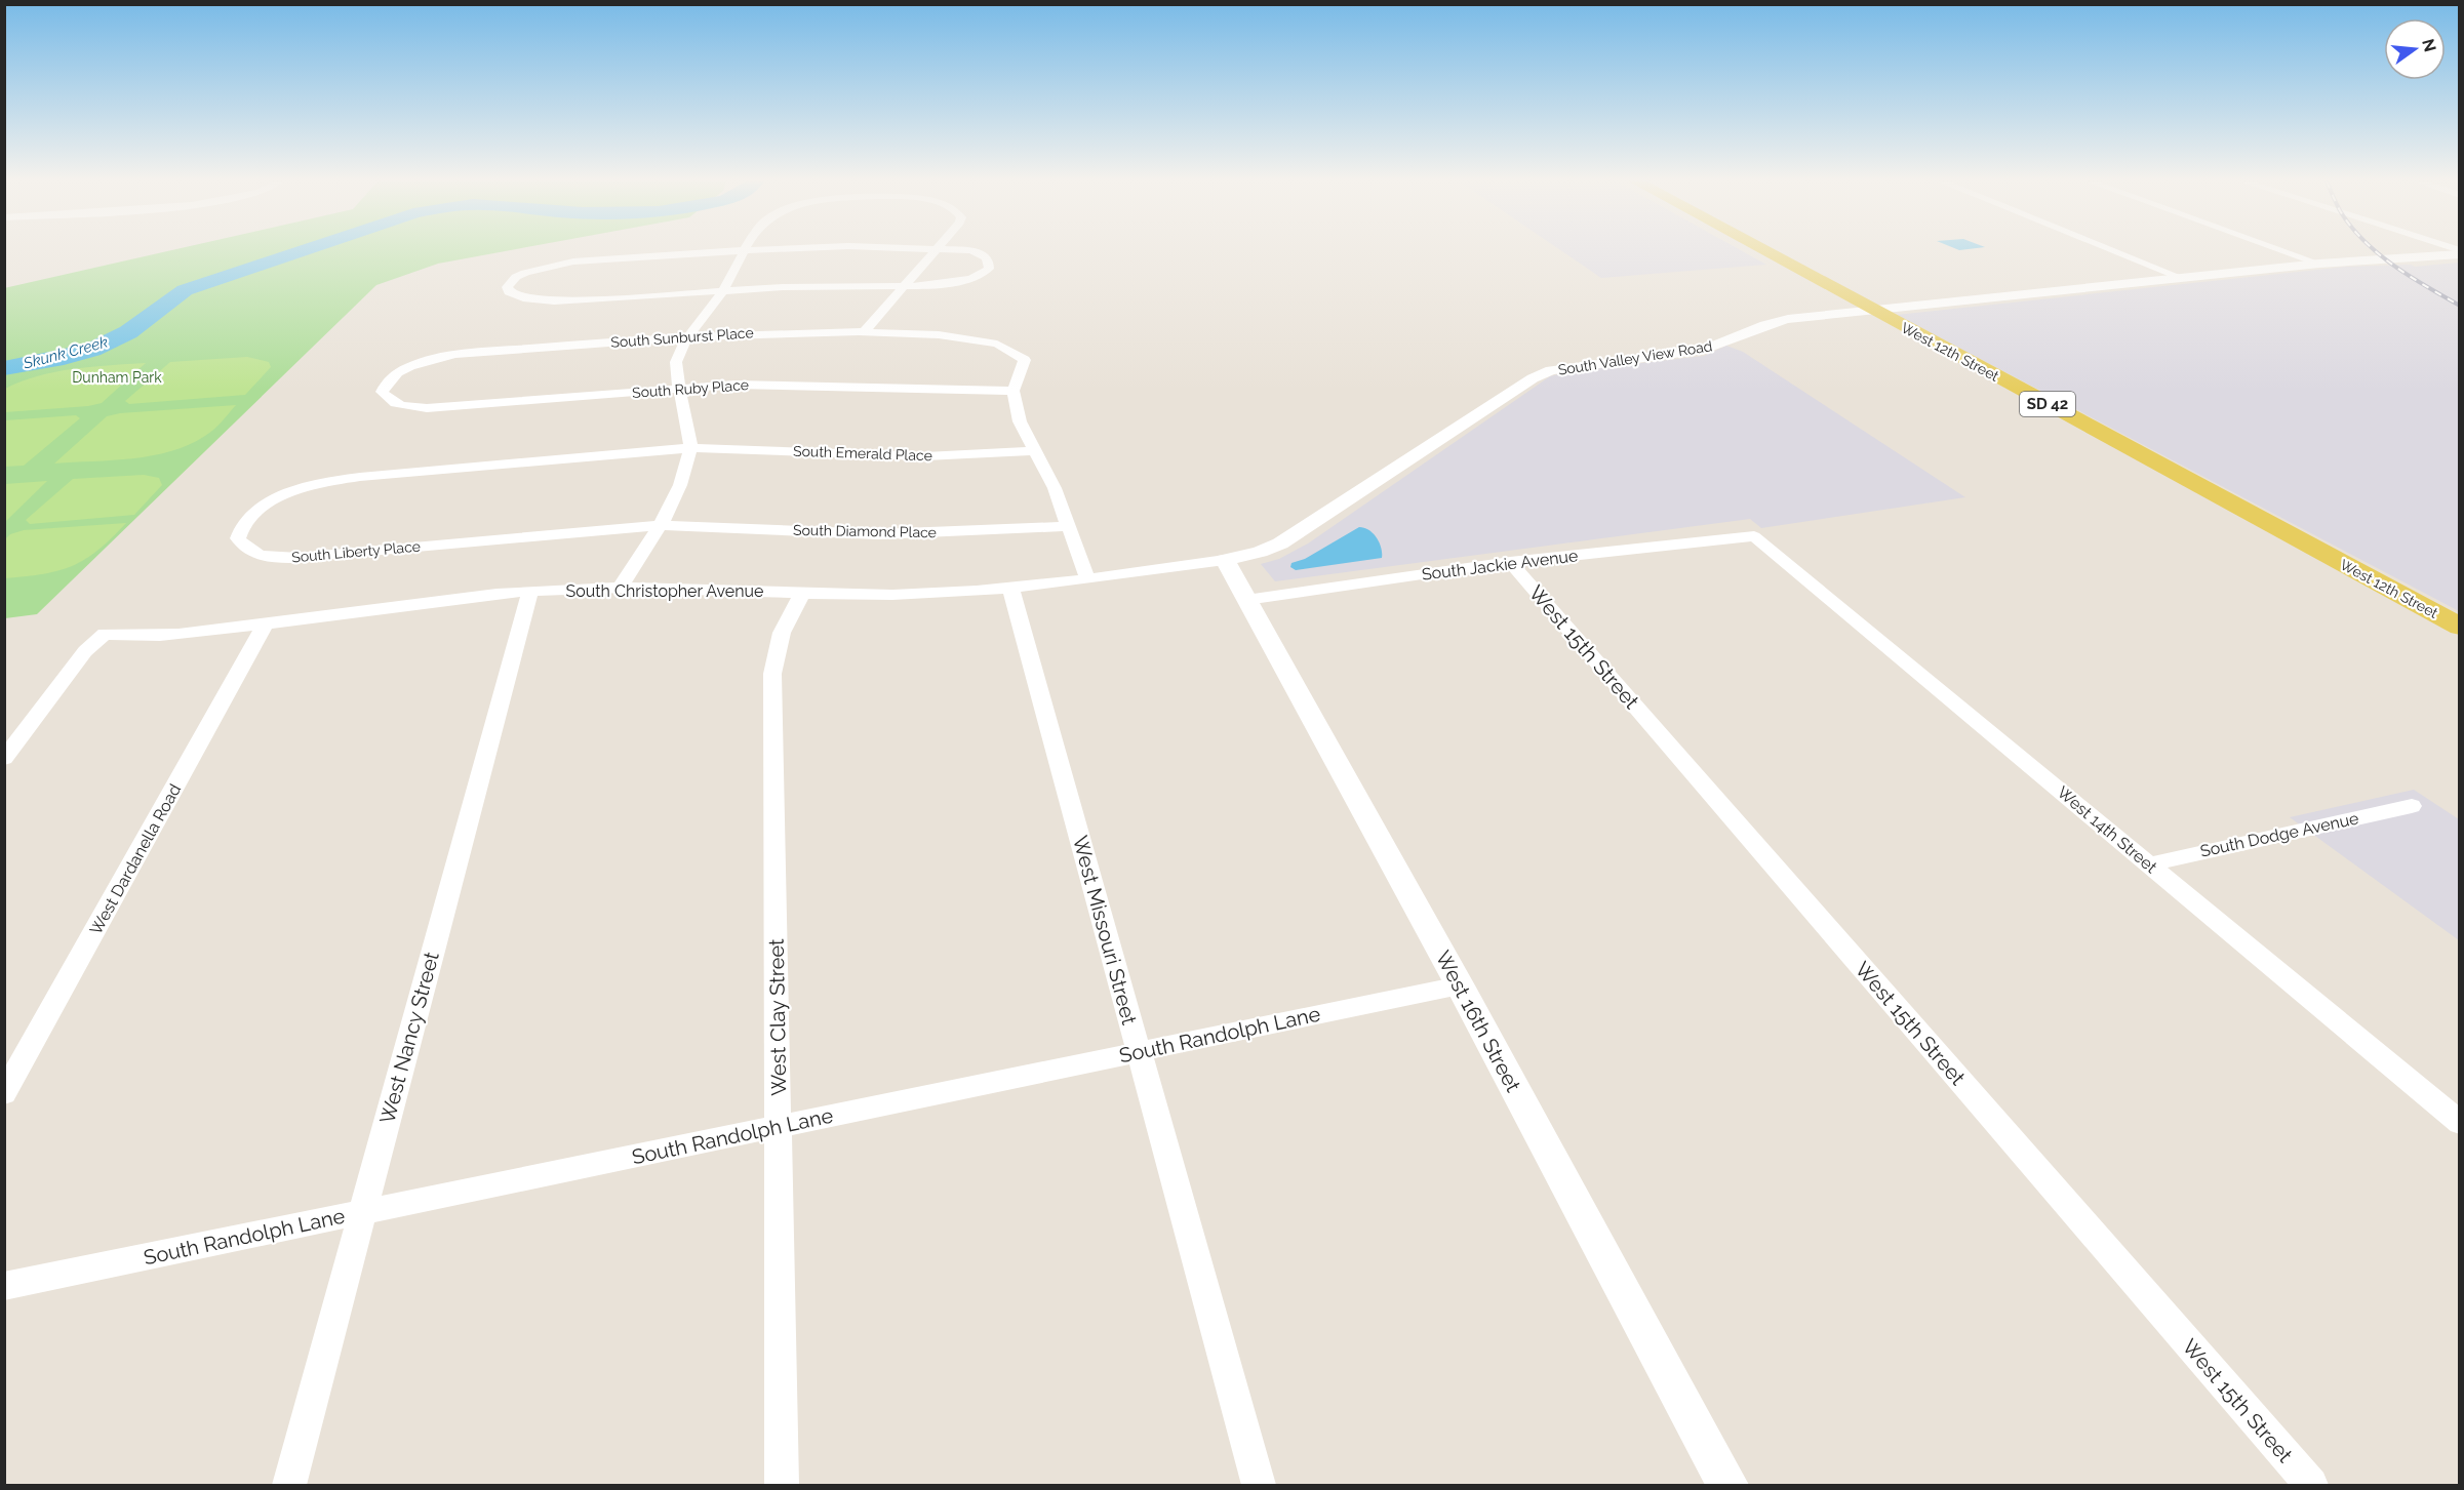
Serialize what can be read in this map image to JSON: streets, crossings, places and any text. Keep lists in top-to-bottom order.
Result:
{
  "streets": {
    "main road": ["West 12th Street", "SD 42"],
    "street": [
      "South Sunburst Place",
      "South Valley View Road",
      "South Ruby Place",
      "South Emerald Place",
      "South Diamond Place",
      "South Liberty Place",
      "South Jackie Avenue",
      "South Christopher Avenue",
      "West 15th Street",
      "West 14th Street",
      "South Dodge Avenue",
      "West Dardanella Road",
      "West Missouri Street",
      "West Clay Street",
      "West 16th Street",
      "South Randolph Lane",
      "West Nancy Street"
    ]
  },
  "crossings": [
    ["South Sunburst Place", "South Ruby Place"],
    ["West 12th Street", "South Valley View Road"],
    ["South Valley View Road", "South Christopher Avenue"],
    ["South Valley View Road", "West 16th Street"],
    ["South Emerald Place", "South Liberty Place"],
    ["South Diamond Place", "South Liberty Place"],
    ["South Jackie Avenue", "West 15th Street"],
    ["South Jackie Avenue", "West 14th Street"],
    ["South Jackie Avenue", "West 16th Street"],
    ["South Christopher Avenue", "West Dardanella Road"],
    ["South Christopher Avenue", "West Missouri Street"],
    ["South Christopher Avenue", "West Clay Street"],
    ["South Christopher Avenue", "West 16th Street"],
    ["South Christopher Avenue", "West Nancy Street"],
    ["West 14th Street", "South Dodge Avenue"],
    ["West Missouri Street", "South Randolph Lane"],
    ["West Clay Street", "South Randolph Lane"],
    ["West 16th Street", "South Randolph Lane"],
    ["South Randolph Lane", "West Nancy Street"]
  ],
  "water": ["Skunk Creek"],
  "parks": ["Dunham Park"],
  "north": "right"
}
